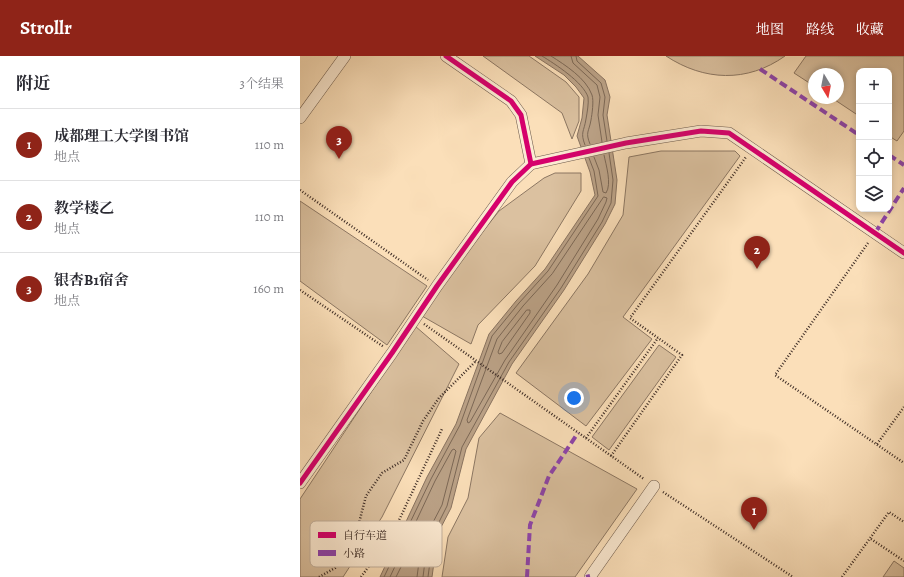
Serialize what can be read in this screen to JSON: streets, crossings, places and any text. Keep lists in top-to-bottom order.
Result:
{
  "legend": ["自行车道", "小路"],
  "north": "bottom",
  "page": {
    "header": "Strollr",
    "nav": ["地图", "路线", "收藏"],
    "heading": ["附近", "3个结果"],
    "map_buttons": ["+", "−"],
    "list": [
      {
        "mark": "1",
        "name": "成都理工大学图书馆",
        "note": "地点",
        "value": "110 m"
      },
      {
        "mark": "2",
        "name": "教学楼乙",
        "note": "地点",
        "value": "110 m"
      },
      {
        "mark": "3",
        "name": "银杏B1宿舍",
        "note": "地点",
        "value": "160 m"
      }
    ],
    "pins": ["3", "2", "1"]
  }
}
